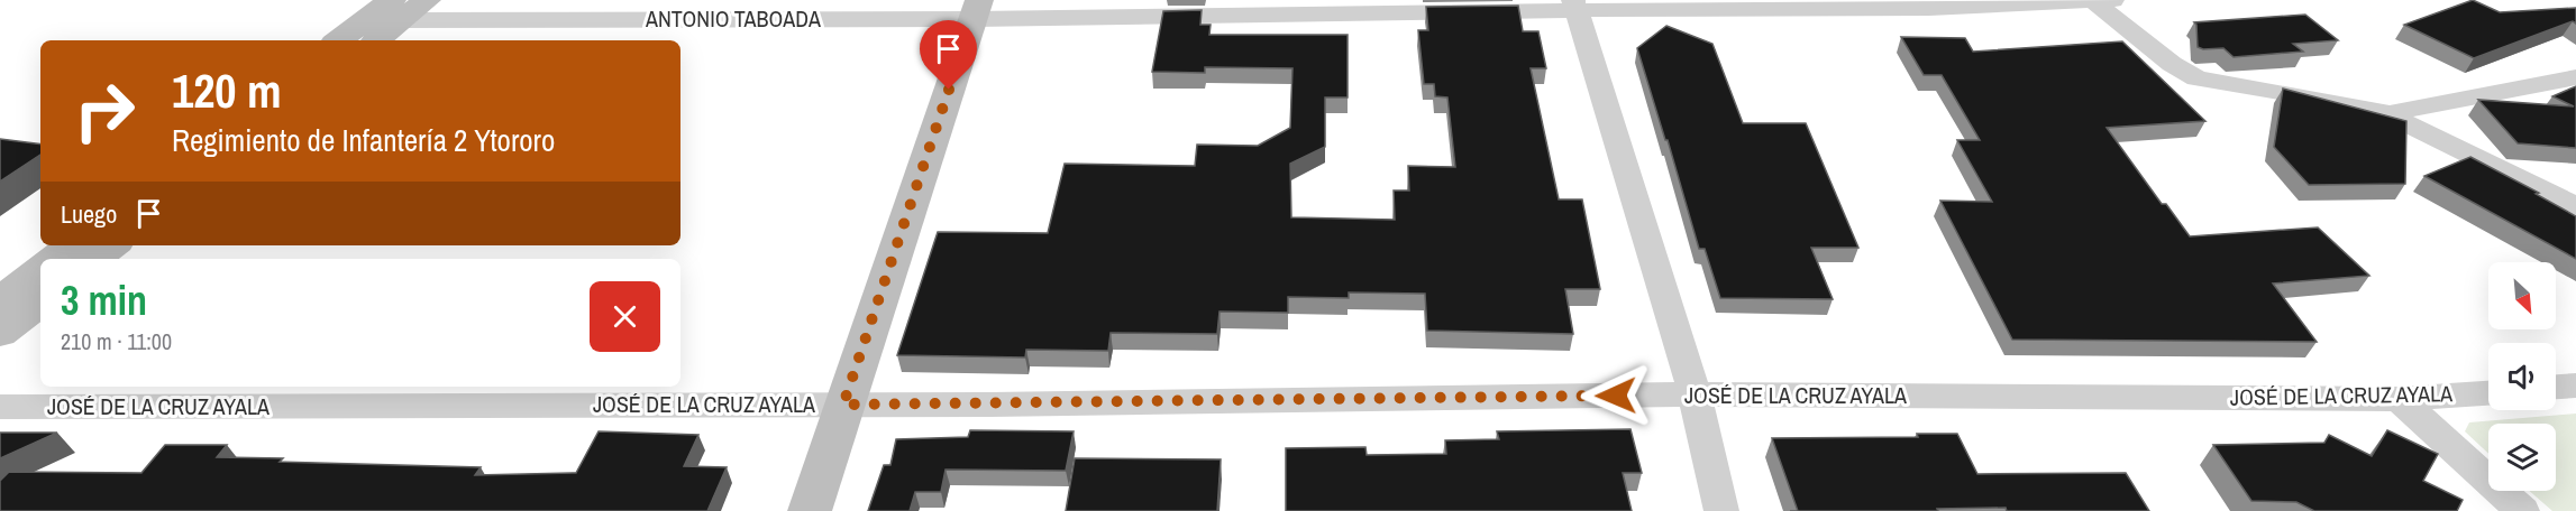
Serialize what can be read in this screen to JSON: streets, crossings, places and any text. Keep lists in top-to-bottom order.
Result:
{
  "streets": {
    "street": ["ANTONIO TABOADA", "JOSÉ DE LA CRUZ AYALA"]
  },
  "north": "bottom right",
  "page": {
    "turn": ["120 m", "Regimiento de Infantería 2 Ytororo"],
    "then": "Luego",
    "heading": ["3 min", "210 m · 11:00"]
  }
}
